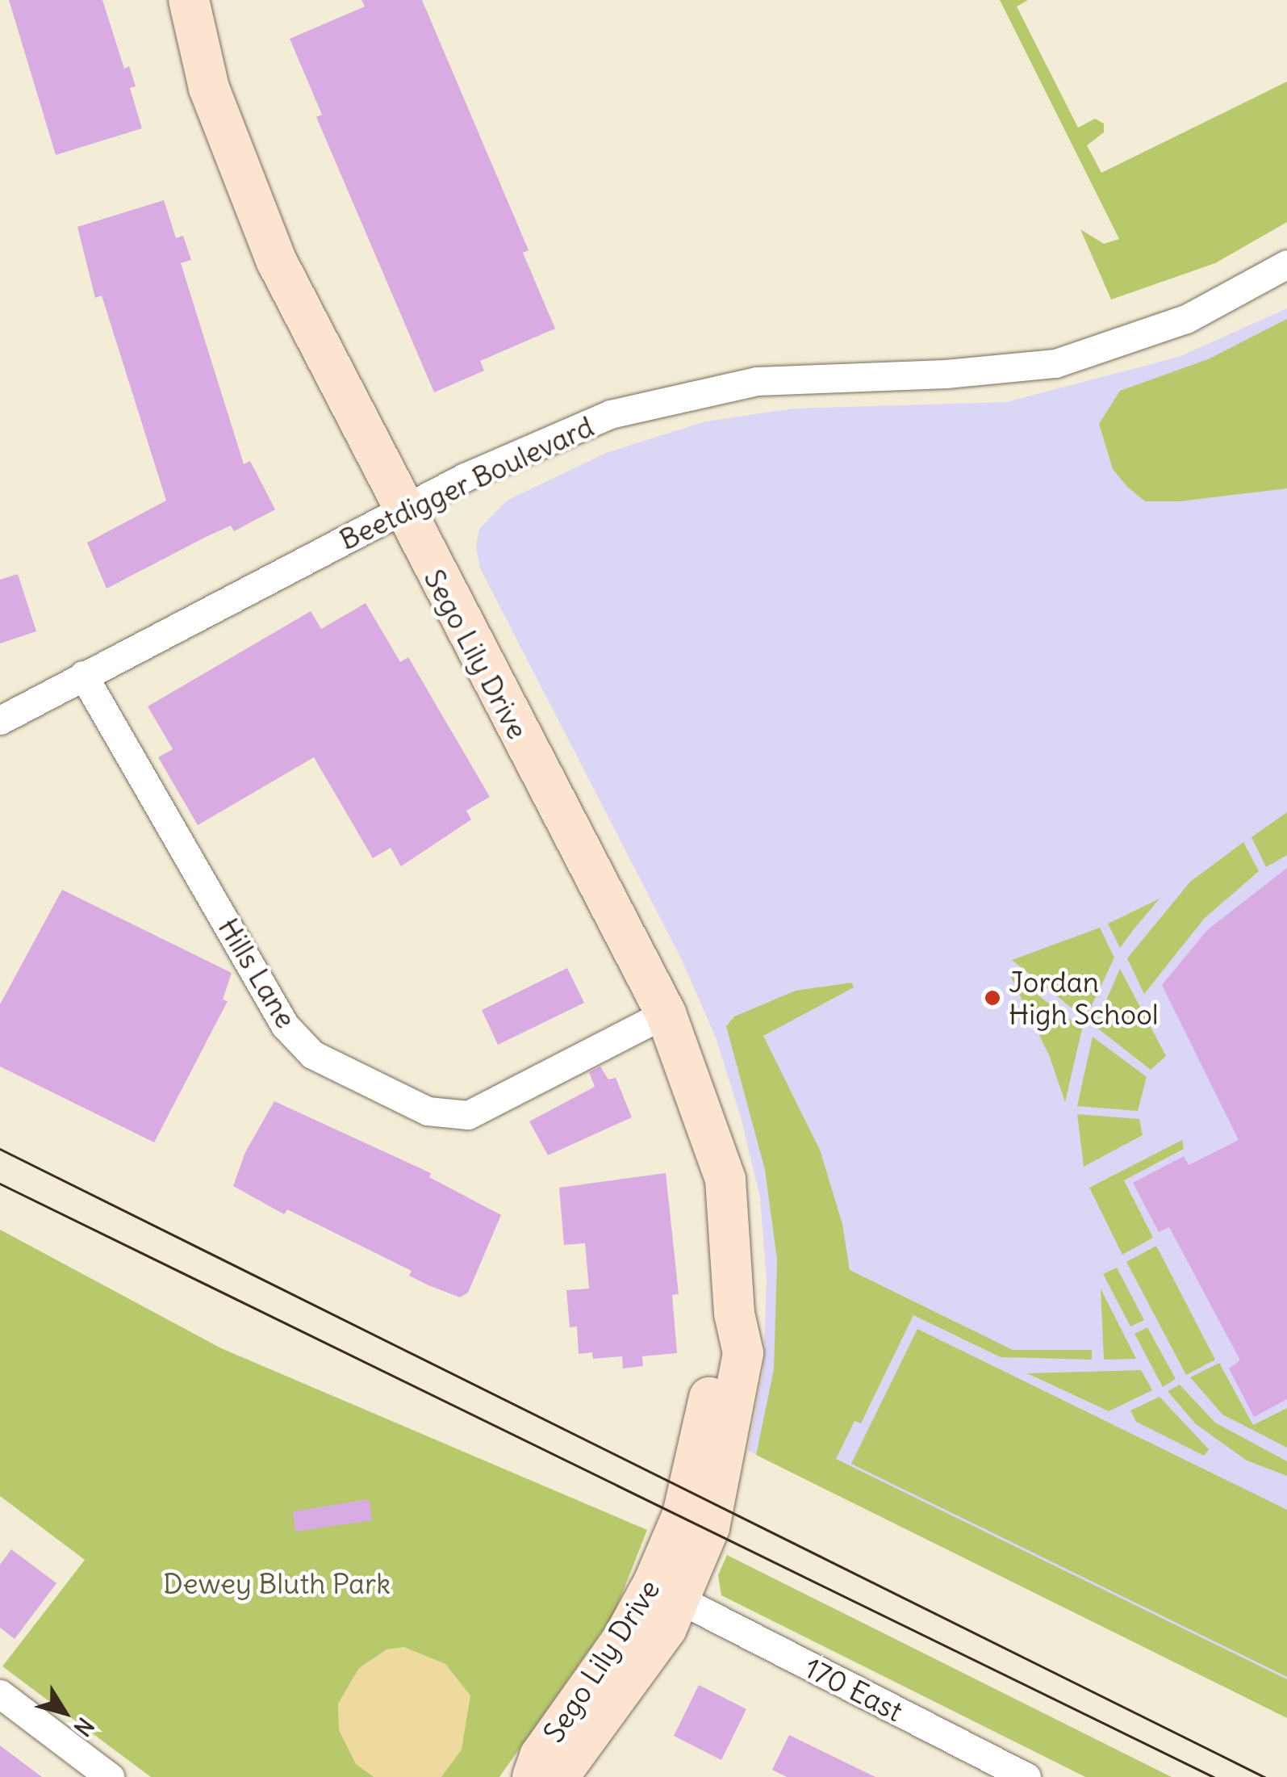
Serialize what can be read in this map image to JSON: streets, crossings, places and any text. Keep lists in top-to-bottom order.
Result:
{
  "streets": {
    "main road": ["Sego Lily Drive"],
    "street": ["Beetdigger Boulevard", "Hills Lane", "170 East"]
  },
  "crossings": [
    ["Beetdigger Boulevard", "Sego Lily Drive"],
    ["Beetdigger Boulevard", "Hills Lane"],
    ["Sego Lily Drive", "Hills Lane"],
    ["Sego Lily Drive", "170 East"]
  ],
  "parks": ["Dewey Bluth Park"],
  "places": ["Jordan High School"],
  "north": "bottom right"
}
